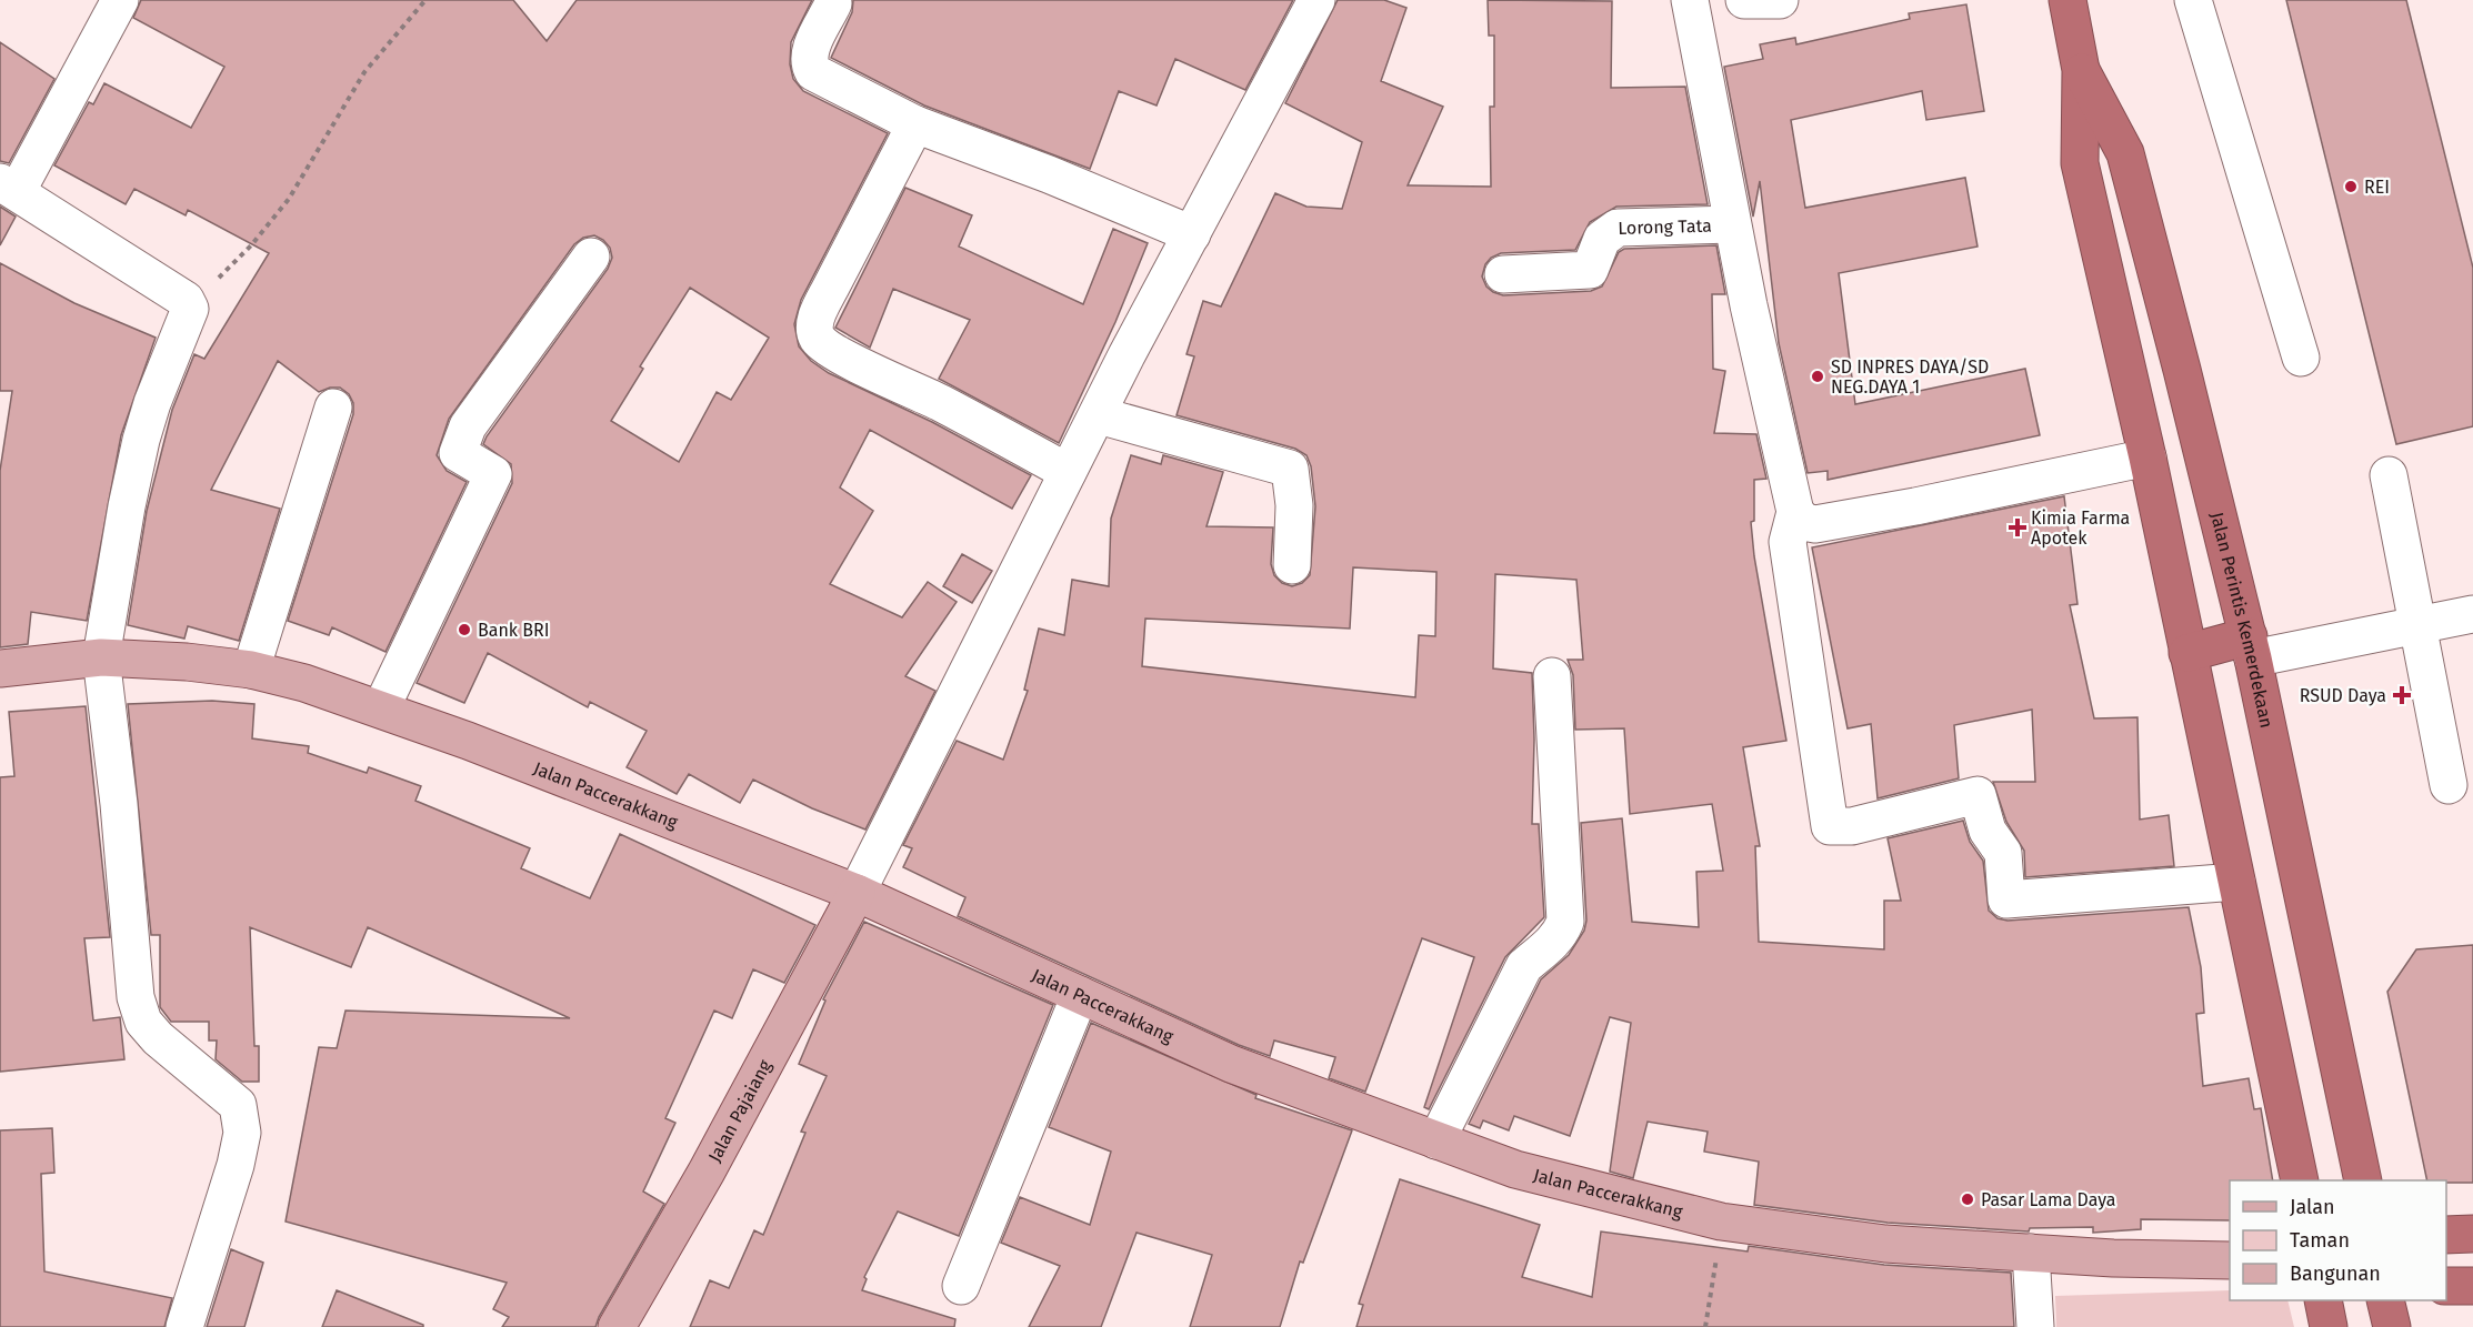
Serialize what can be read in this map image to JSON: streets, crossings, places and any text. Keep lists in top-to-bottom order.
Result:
{
  "streets": {
    "highway": ["Jalan Perintis Kemerdekaan"],
    "main road": ["Jalan Paccerakkang", "Jalan Pajaiang"],
    "street": ["Lorong Tata"]
  },
  "crossings": [
    ["Jalan Paccerakkang", "Jalan Pajaiang"]
  ],
  "places": {
    "other": [
      "REI",
      "SD INPRES DAYA/SD NEG.DAYA 1",
      "Bank BRI",
      "Pasar Lama Daya"
    ],
    "health": ["Kimia Farma Apotek", "RSUD Daya"]
  },
  "legend": ["Jalan", "Taman", "Bangunan"]
}
